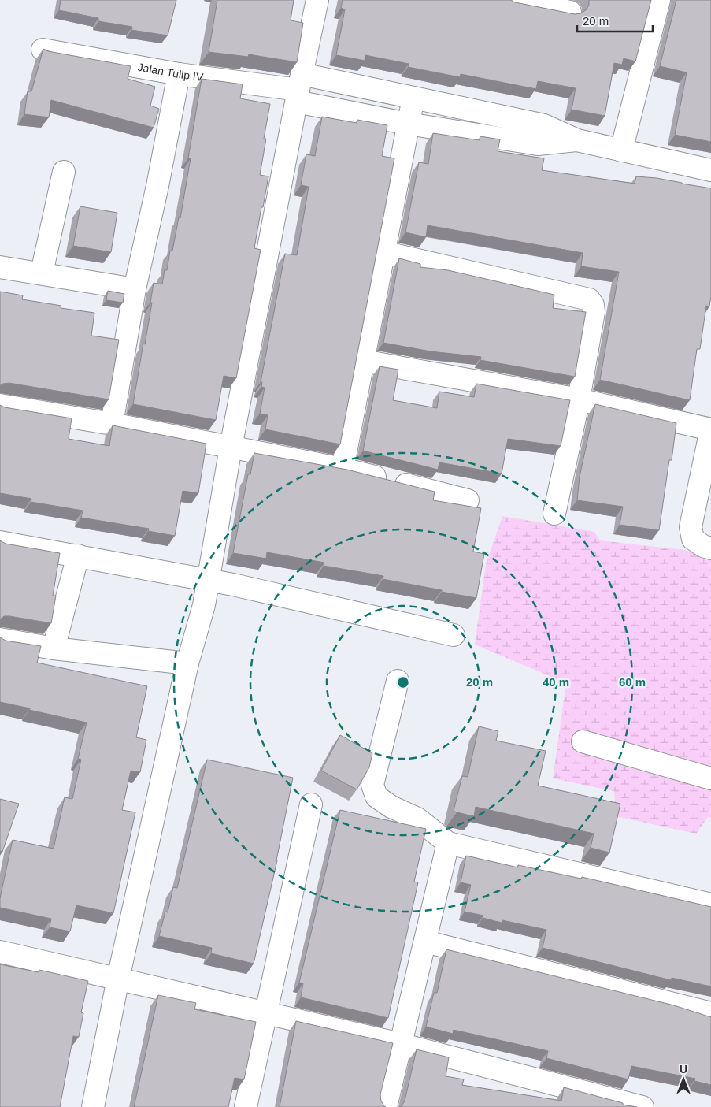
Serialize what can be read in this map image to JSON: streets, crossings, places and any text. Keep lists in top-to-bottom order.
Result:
{
  "streets": {
    "street": ["Jalan Tulip IV"]
  },
  "scale_bar": "20 m",
  "north": "top",
  "rings": ["20 m", "40 m", "60 m"]
}
